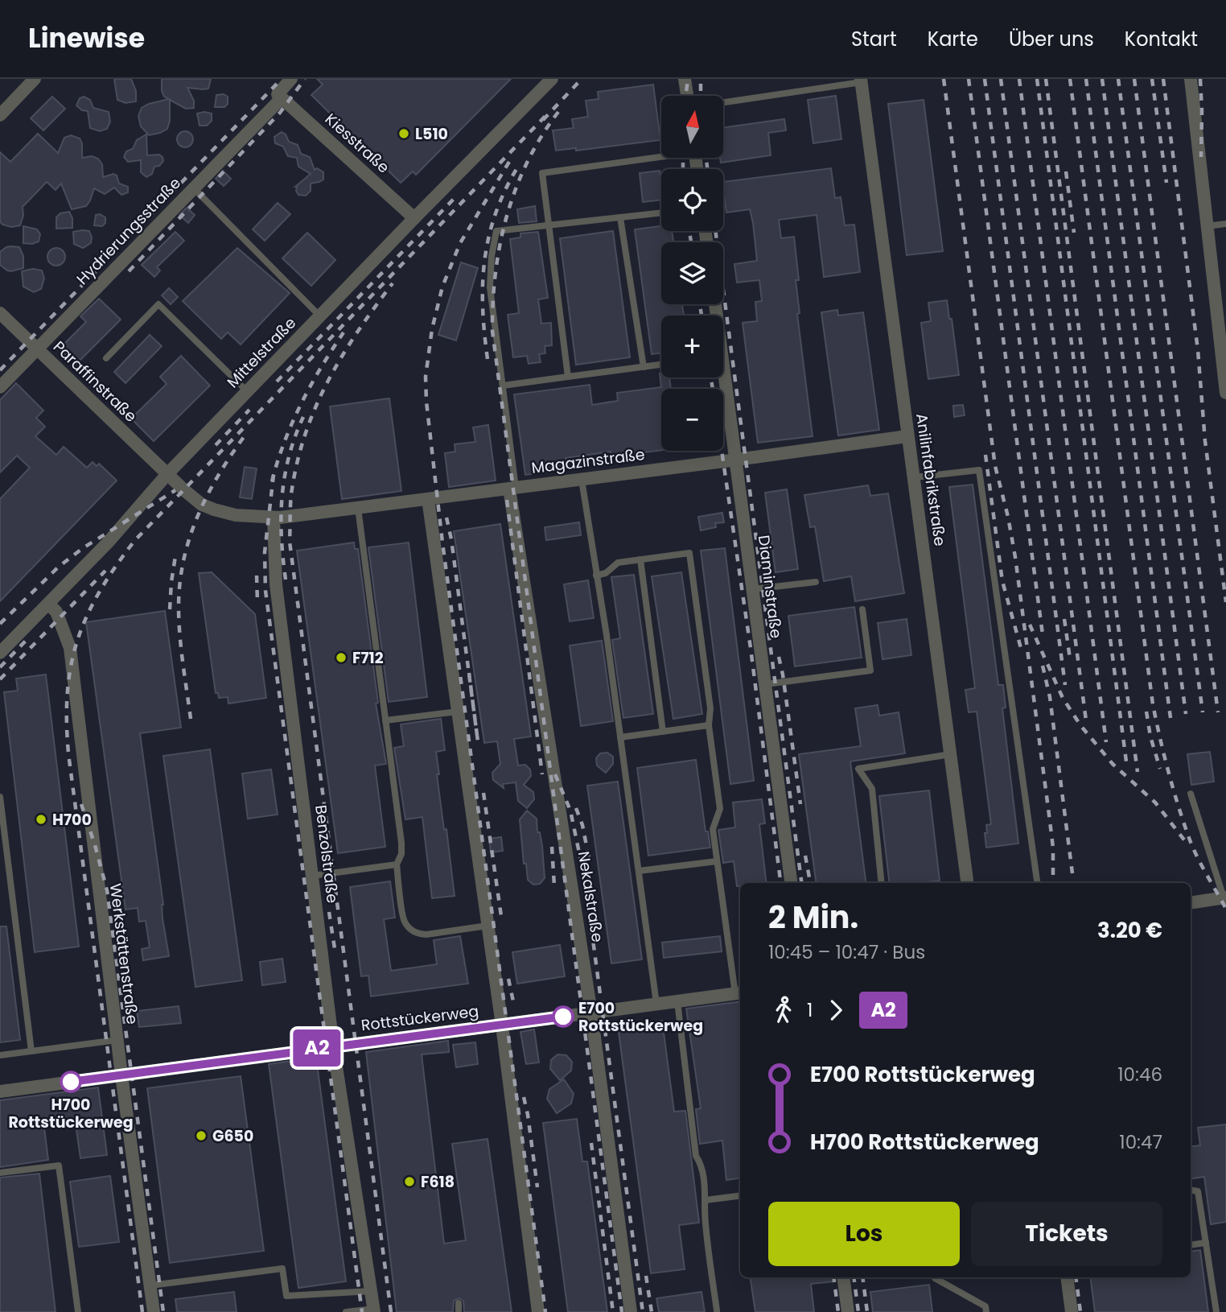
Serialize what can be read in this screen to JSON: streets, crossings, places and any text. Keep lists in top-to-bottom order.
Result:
{
  "streets": {
    "street": [
      "Kiesstraße",
      "Hydrierungsstraße",
      "Mittelstraße",
      "Paraffinstraße",
      "Magazinstraße",
      "Anilinfabrikstraße",
      "Diaminstraße",
      "Benzolstraße",
      "Nekalstraße",
      "Werkstättenstraße",
      "Rottstückerweg"
    ]
  },
  "crossings": [
    ["Kiesstraße", "Hydrierungsstraße"],
    ["Kiesstraße", "Mittelstraße"],
    ["Hydrierungsstraße", "Paraffinstraße"],
    ["Mittelstraße", "Paraffinstraße"],
    ["Mittelstraße", "Werkstättenstraße"],
    ["Magazinstraße", "Anilinfabrikstraße"],
    ["Magazinstraße", "Diaminstraße"],
    ["Magazinstraße", "Benzolstraße"],
    ["Magazinstraße", "Nekalstraße"],
    ["Benzolstraße", "Rottstückerweg"],
    ["Nekalstraße", "Rottstückerweg"],
    ["Werkstättenstraße", "Rottstückerweg"]
  ],
  "places": [
    "L510",
    "F712",
    "H700",
    "E700 Rottstückerweg",
    "H700 Rottstückerweg",
    "G650",
    "F618"
  ],
  "lines": ["bus line A2"],
  "north": "top",
  "page": {
    "header": "Linewise",
    "nav": [
      "Start",
      "Karte",
      "Über uns",
      "Kontakt"
    ],
    "on_map": "A2",
    "map_buttons": ["+", "−"],
    "heading": ["2 Min.", "10:45 – 10:47 · Bus", "3.20 €"],
    "legs": ["1", "A2"],
    "list": [
      {
        "name": "E700 Rottstückerweg",
        "value": "10:46"
      },
      {
        "name": "H700 Rottstückerweg",
        "value": "10:47"
      }
    ],
    "buttons": ["Los", "Tickets"]
  }
}
